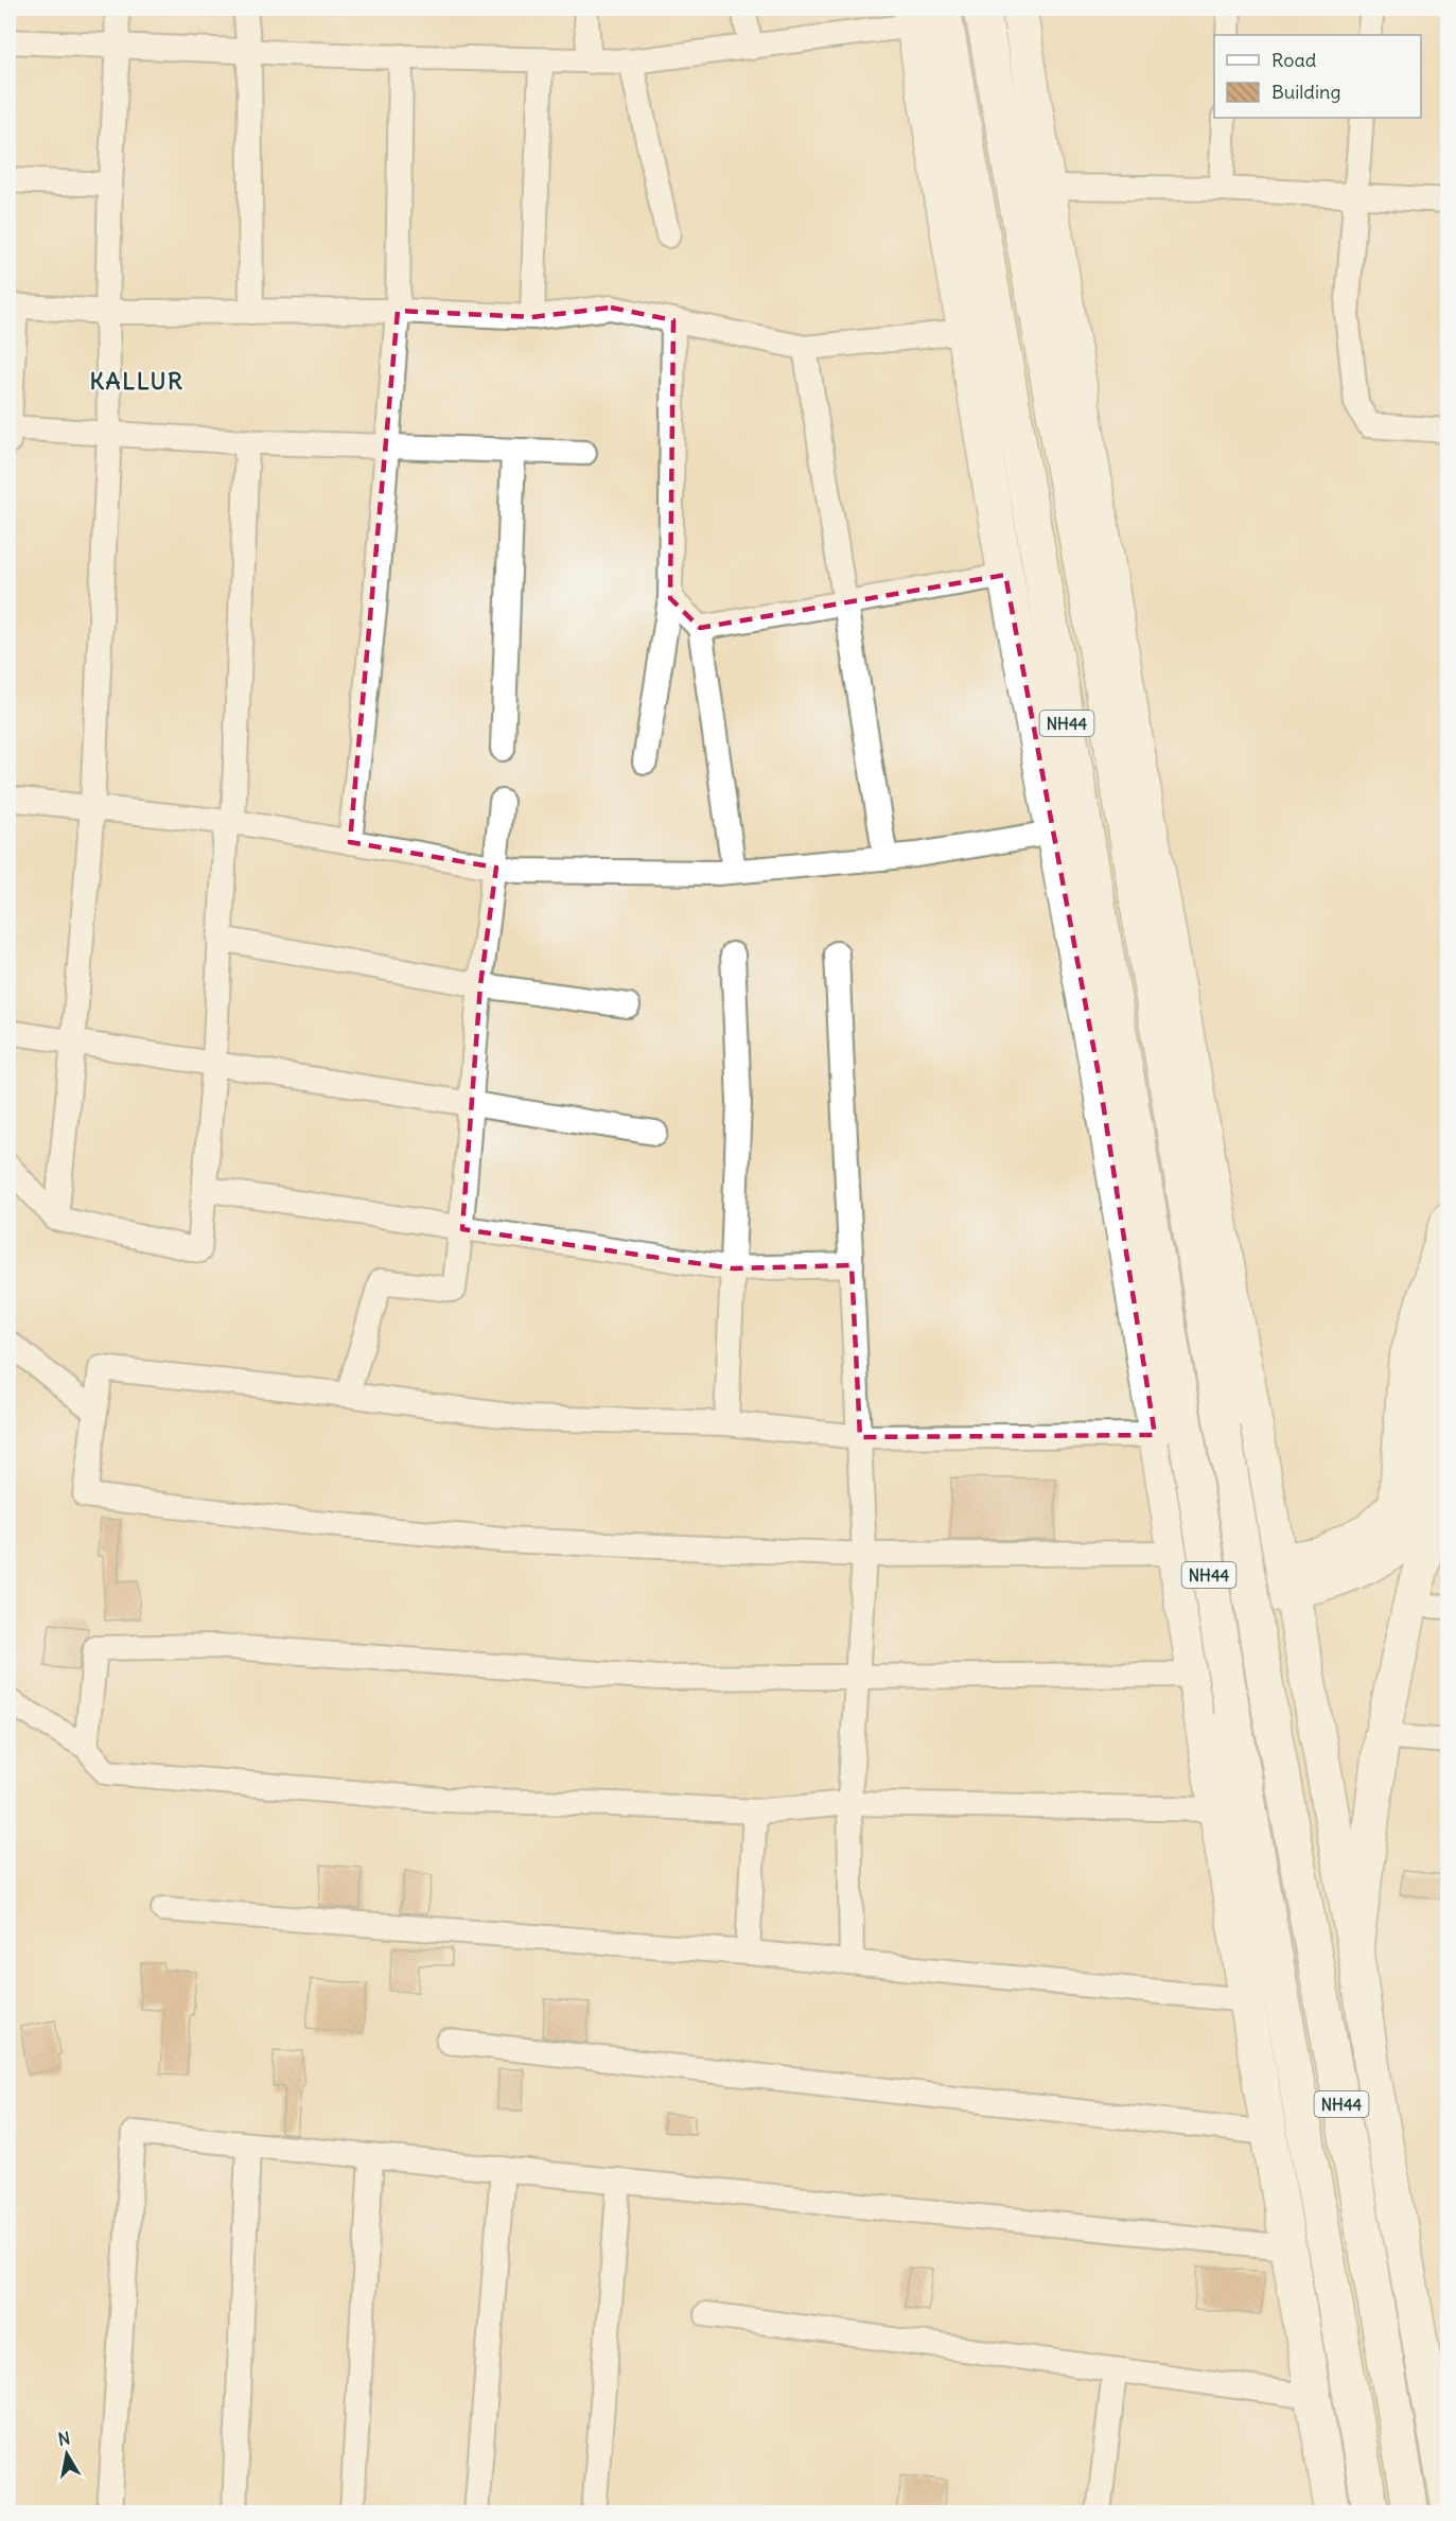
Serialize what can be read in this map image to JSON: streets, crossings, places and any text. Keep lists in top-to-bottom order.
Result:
{
  "streets": {
    "main road": ["NH44"]
  },
  "districts": ["KALLUR"],
  "legend": ["Road", "Building"],
  "north": "top"
}
